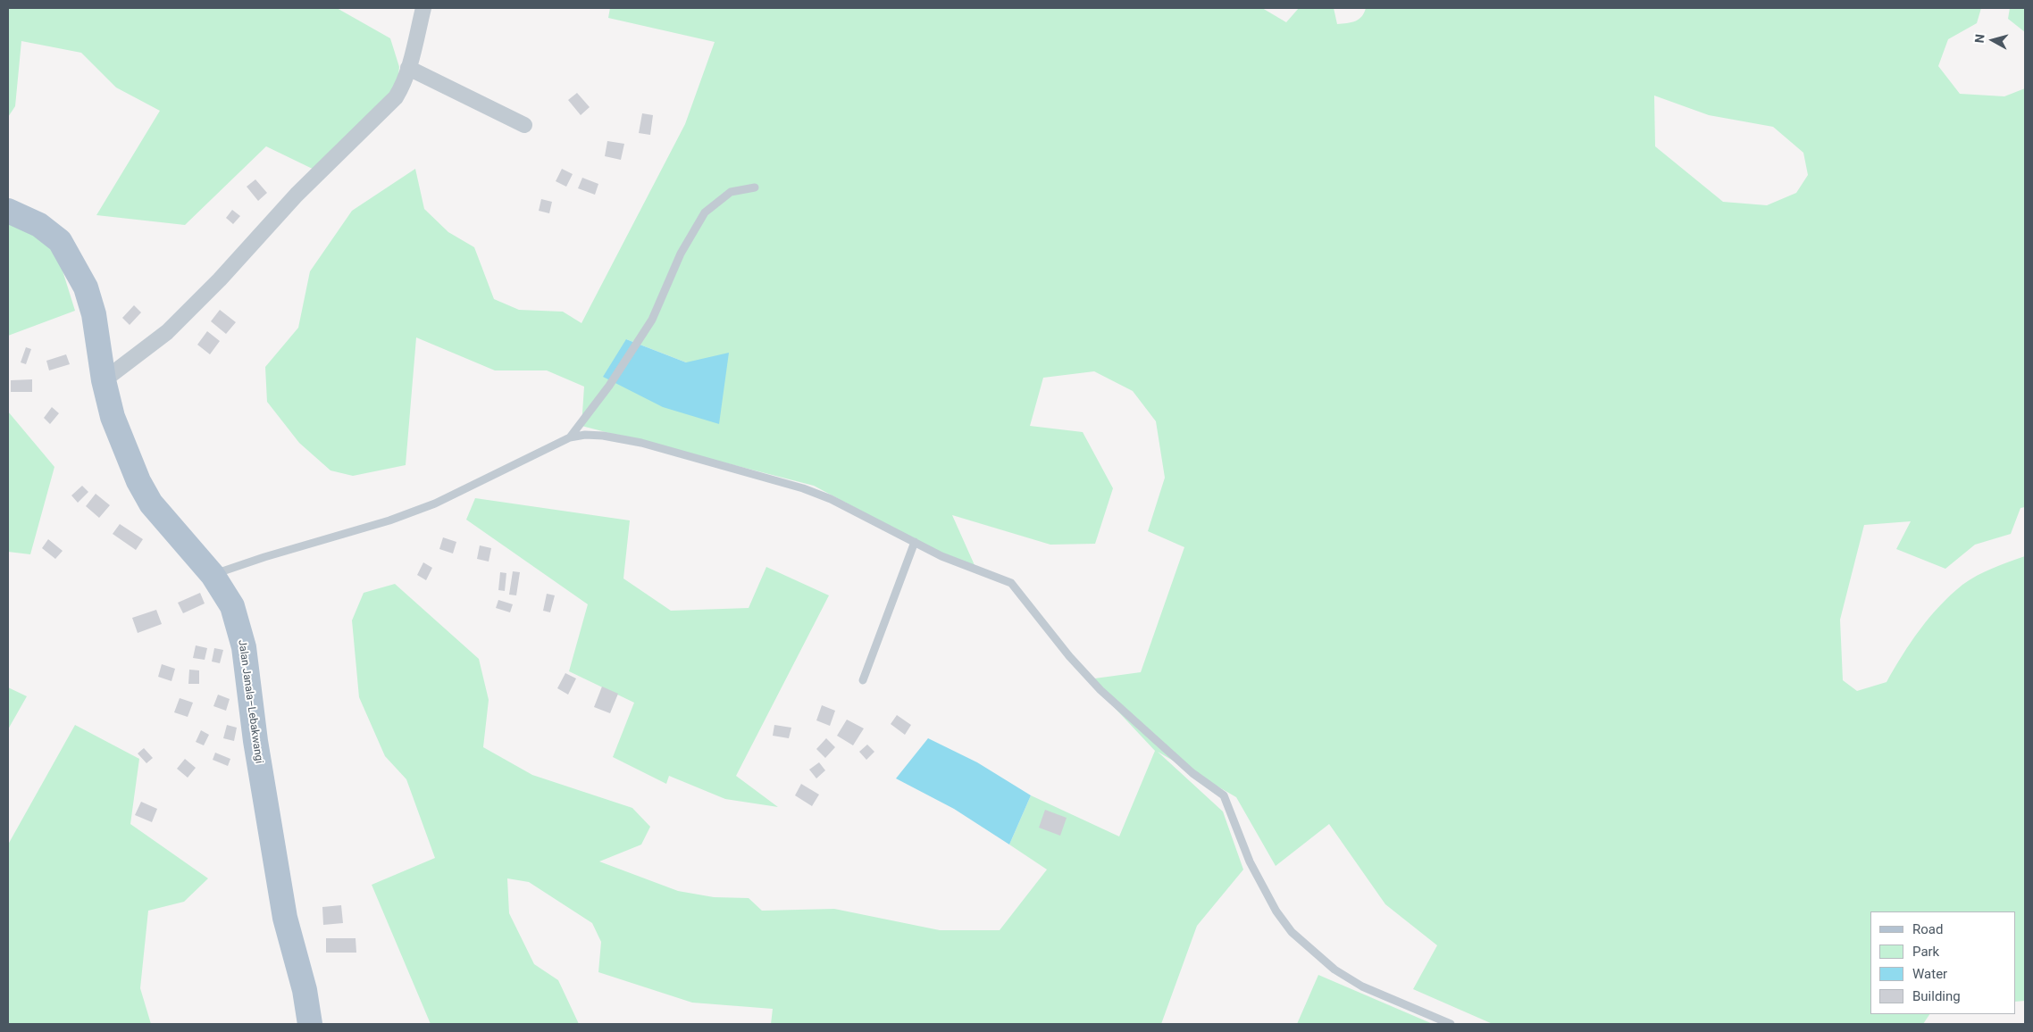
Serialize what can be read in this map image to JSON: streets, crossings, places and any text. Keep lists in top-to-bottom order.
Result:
{
  "streets": {
    "main road": ["Jalan Janala–Lebakwangi"]
  },
  "legend": [
    "Road",
    "Park",
    "Water",
    "Building"
  ],
  "north": "left"
}
